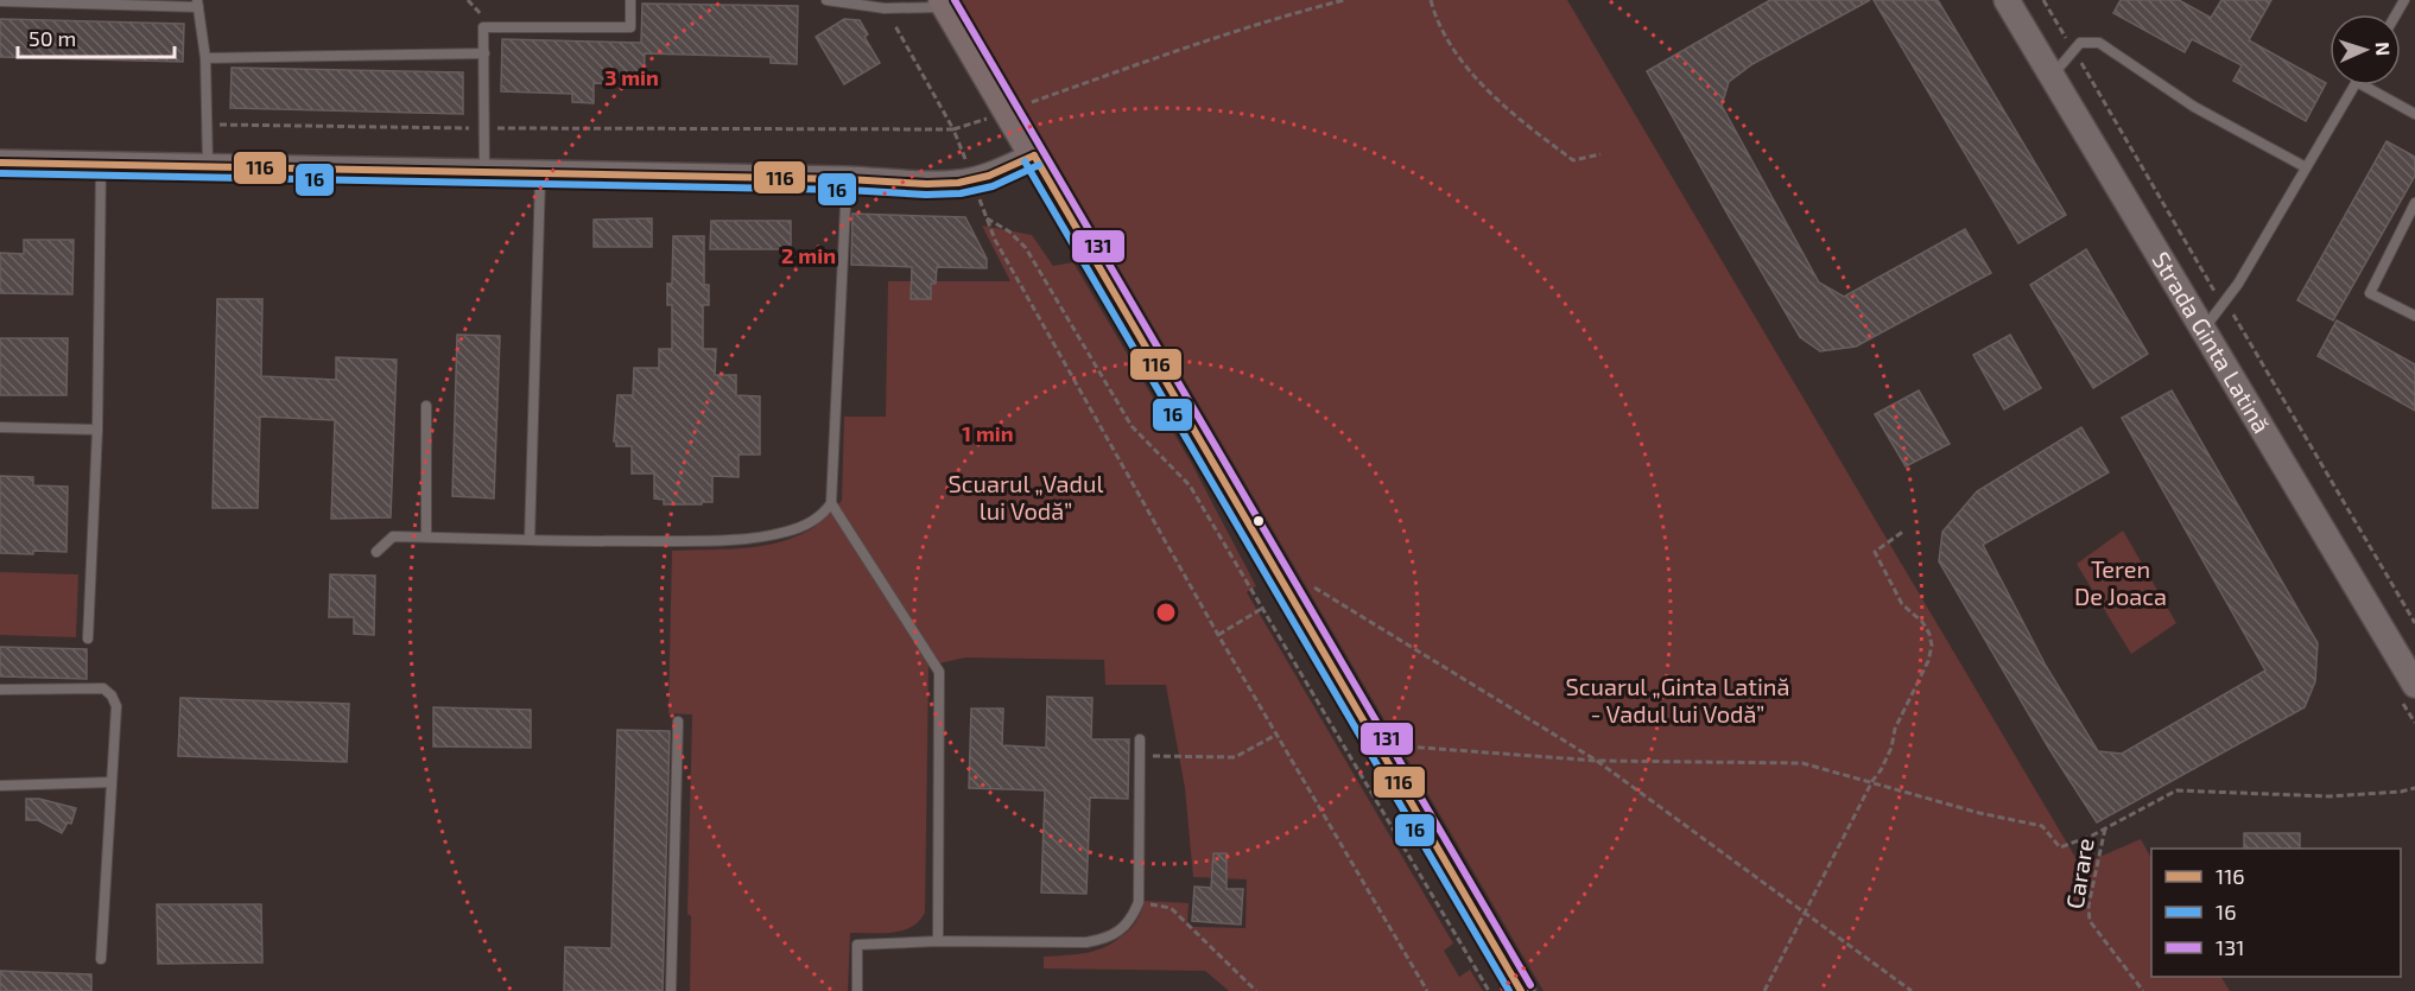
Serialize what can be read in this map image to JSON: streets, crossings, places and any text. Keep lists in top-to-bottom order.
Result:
{
  "streets": {
    "main road": ["Strada Ginta Latină"],
    "path": ["Carare"]
  },
  "parks": ["Scuarul „Vadul lui Vodă”", "Teren De Joaca", "Scuarul „Ginta Latină - Vadul lui Vodă”"],
  "lines": ["transit line 131", "transit line 116", "transit line 16"],
  "legend": ["116", "16", "131"],
  "scale_bar": "50 m",
  "north": "right",
  "rings": ["3 min", "2 min", "1 min"]
}
